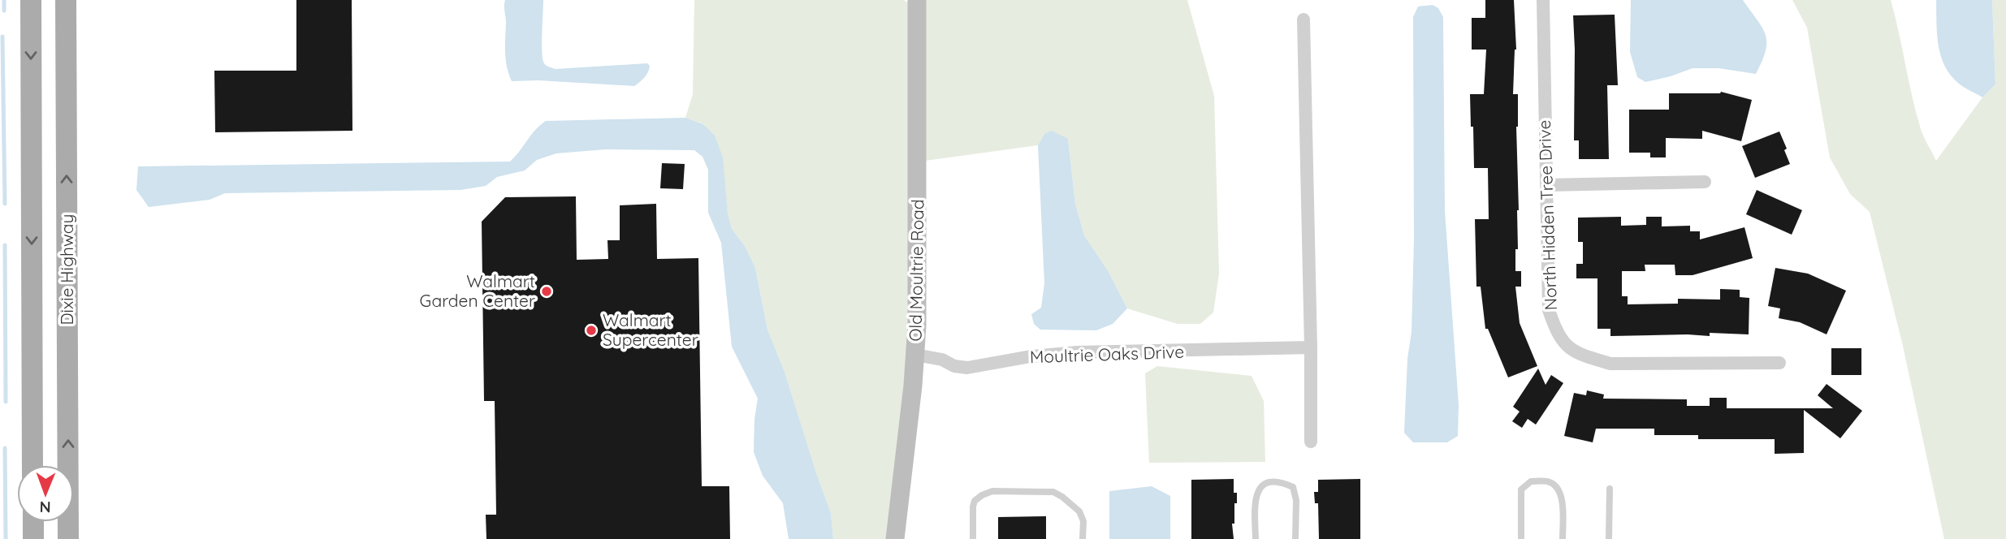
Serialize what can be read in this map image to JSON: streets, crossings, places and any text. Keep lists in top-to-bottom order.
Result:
{
  "streets": {
    "main road": ["Dixie Highway", "Old Moultrie Road"],
    "street": ["North Hidden Tree Drive", "Moultrie Oaks Drive"]
  },
  "crossings": [
    ["Old Moultrie Road", "Moultrie Oaks Drive"]
  ],
  "places": ["Walmart Garden Center", "Walmart Supercenter"],
  "north": "bottom"
}
